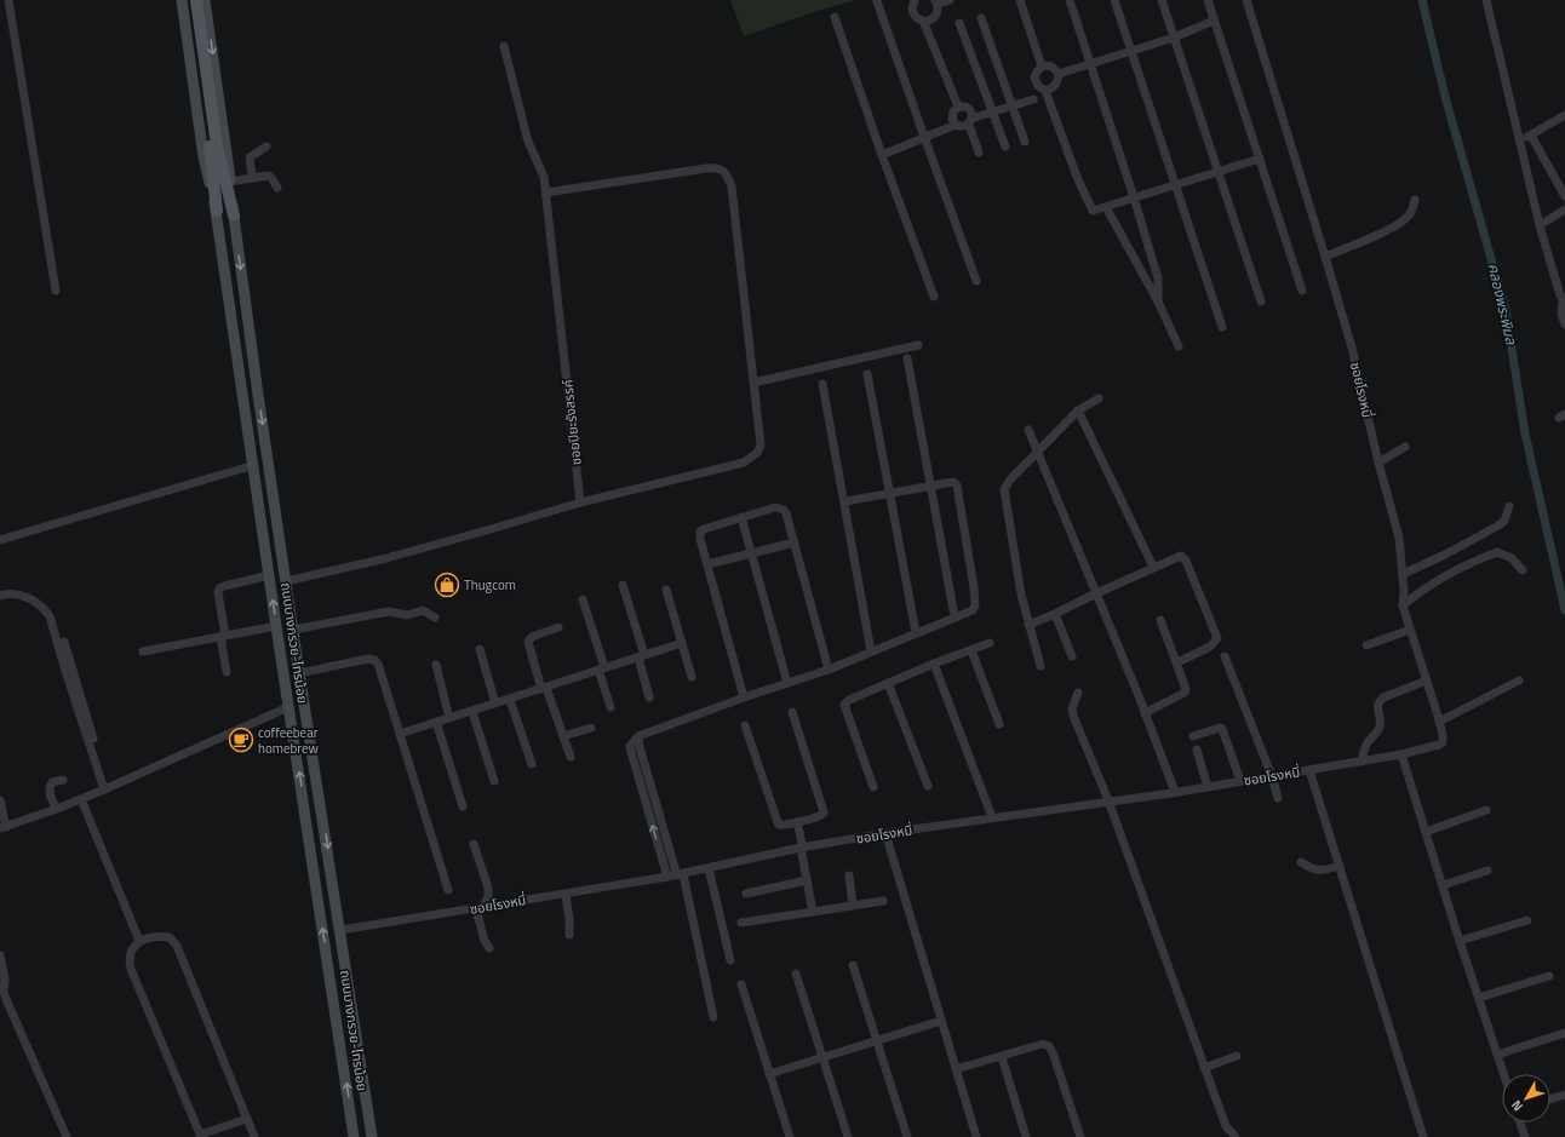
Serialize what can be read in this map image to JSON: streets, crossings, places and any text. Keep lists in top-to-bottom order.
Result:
{
  "streets": {
    "main road": ["ถนนบางกรวย-ไทรน้อย"],
    "street": ["ซอยโรงหมี่", "ซอยปิยะรังสรรค์"]
  },
  "crossings": [
    ["ซอยโรงหมี่", "ถนนบางกรวย-ไทรน้อย"]
  ],
  "water": ["คลองพระพิมล"],
  "places": {
    "shop": ["Thugcom"],
    "cafe": ["coffeebear homebrew"]
  },
  "north": "bottom left"
}
